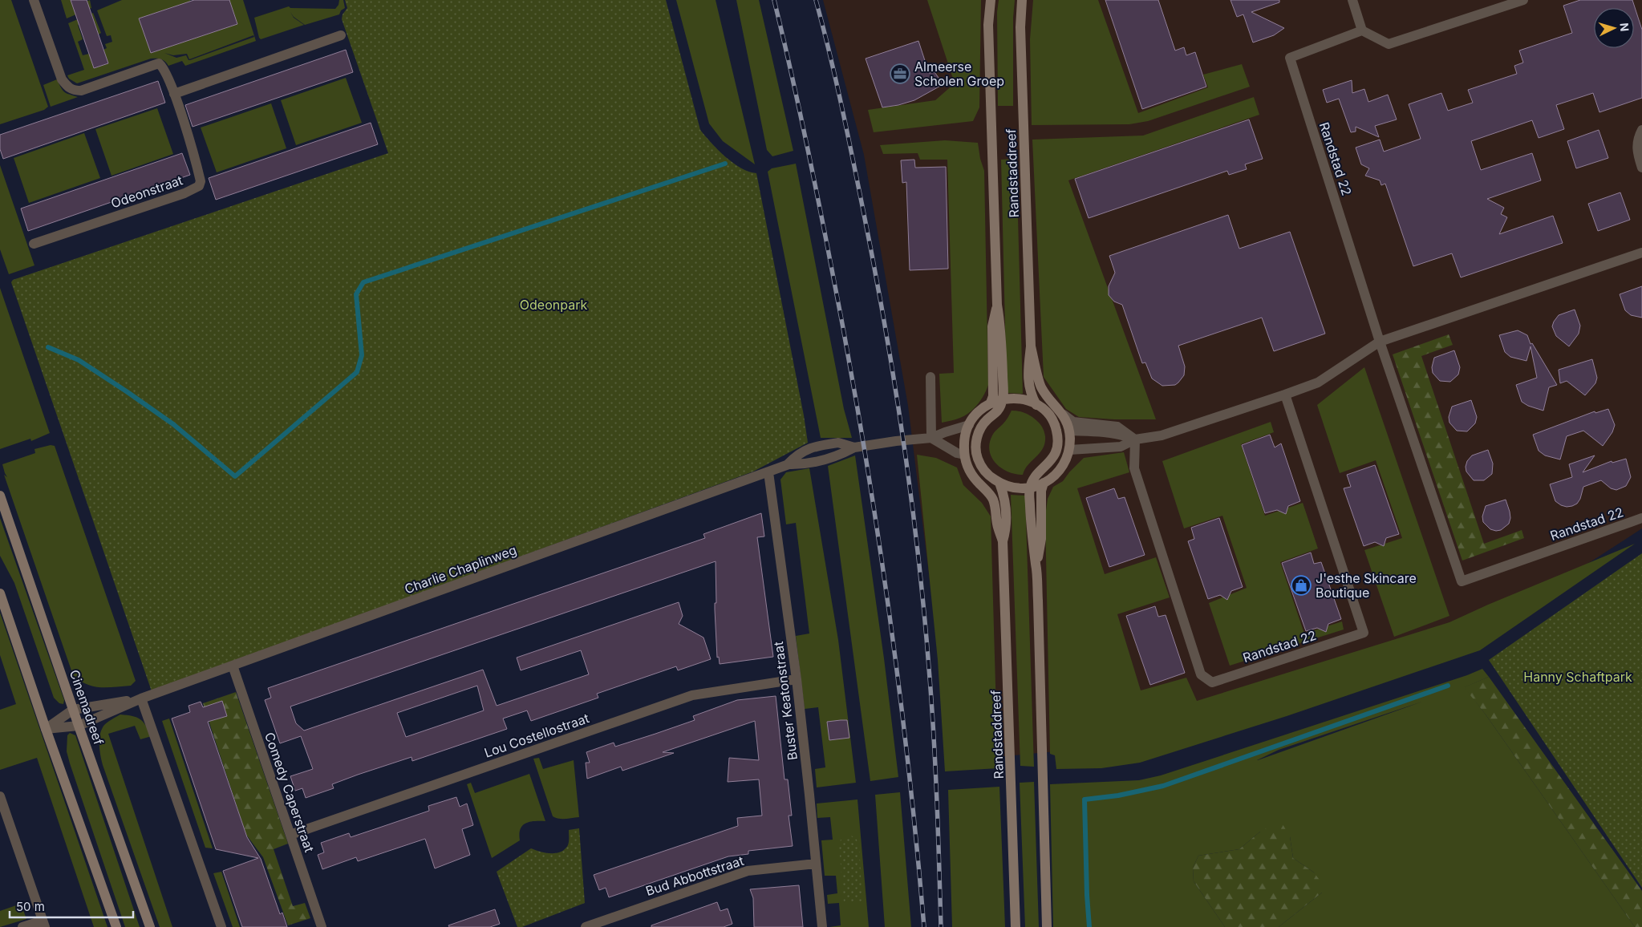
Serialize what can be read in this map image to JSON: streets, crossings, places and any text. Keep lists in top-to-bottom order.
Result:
{
  "streets": {
    "main road": ["Randstaddreef", "Cinemadreef"],
    "street": [
      "Randstad 22",
      "Odeonstraat",
      "Charlie Chaplinweg",
      "Buster Keatonstraat",
      "Lou Costellostraat",
      "Comedy Caperstraat",
      "Bud Abbottstraat"
    ]
  },
  "crossings": [
    ["Charlie Chaplinweg", "Buster Keatonstraat"],
    ["Charlie Chaplinweg", "Cinemadreef"],
    ["Charlie Chaplinweg", "Comedy Caperstraat"],
    ["Buster Keatonstraat", "Lou Costellostraat"],
    ["Buster Keatonstraat", "Bud Abbottstraat"],
    ["Lou Costellostraat", "Comedy Caperstraat"]
  ],
  "parks": ["Odeonpark", "Hanny Schaftpark"],
  "places": {
    "office": ["Almeerse Scholen Groep"],
    "shop": ["J'esthe Skincare Boutique"]
  },
  "scale_bar": "50 m",
  "north": "right"
}
